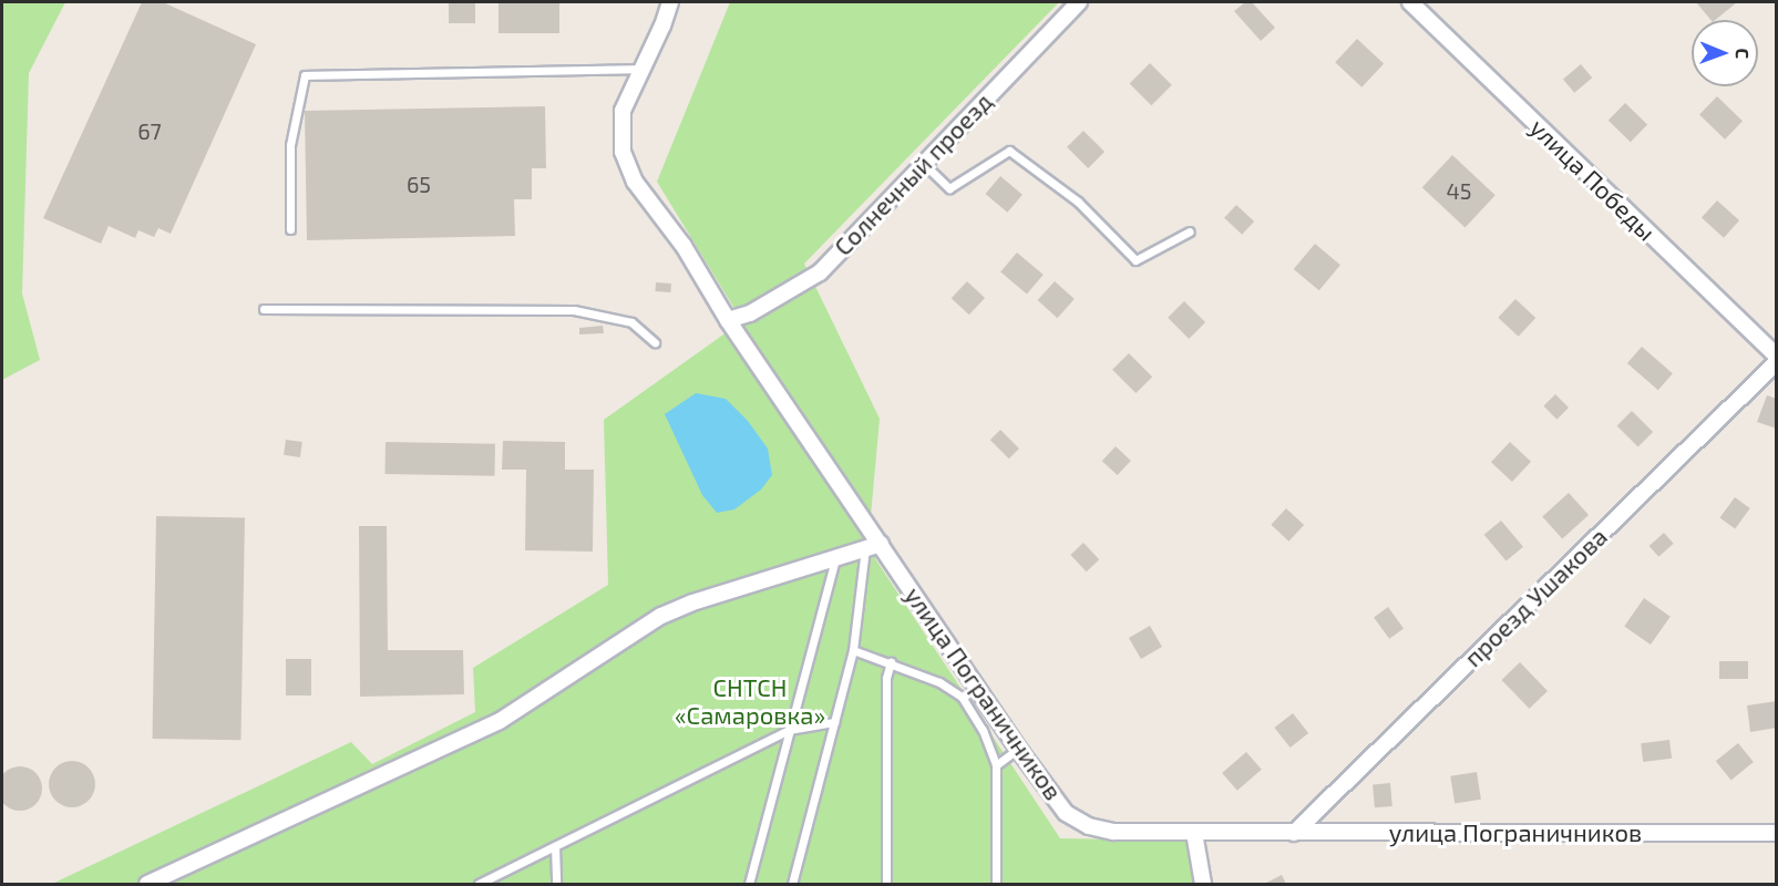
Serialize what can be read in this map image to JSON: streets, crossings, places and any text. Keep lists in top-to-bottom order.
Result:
{
  "streets": {
    "street": [
      "Солнечный проезд",
      "улица Победы",
      "проезд Ушакова",
      "улица Пограничников"
    ]
  },
  "crossings": [
    ["Солнечный проезд", "улица Пограничников"],
    ["проезд Ушакова", "улица Пограничников"]
  ],
  "parks": ["СНТСН «Самаровка»"],
  "house_numbers": ["67", "65", "45"],
  "north": "right"
}
